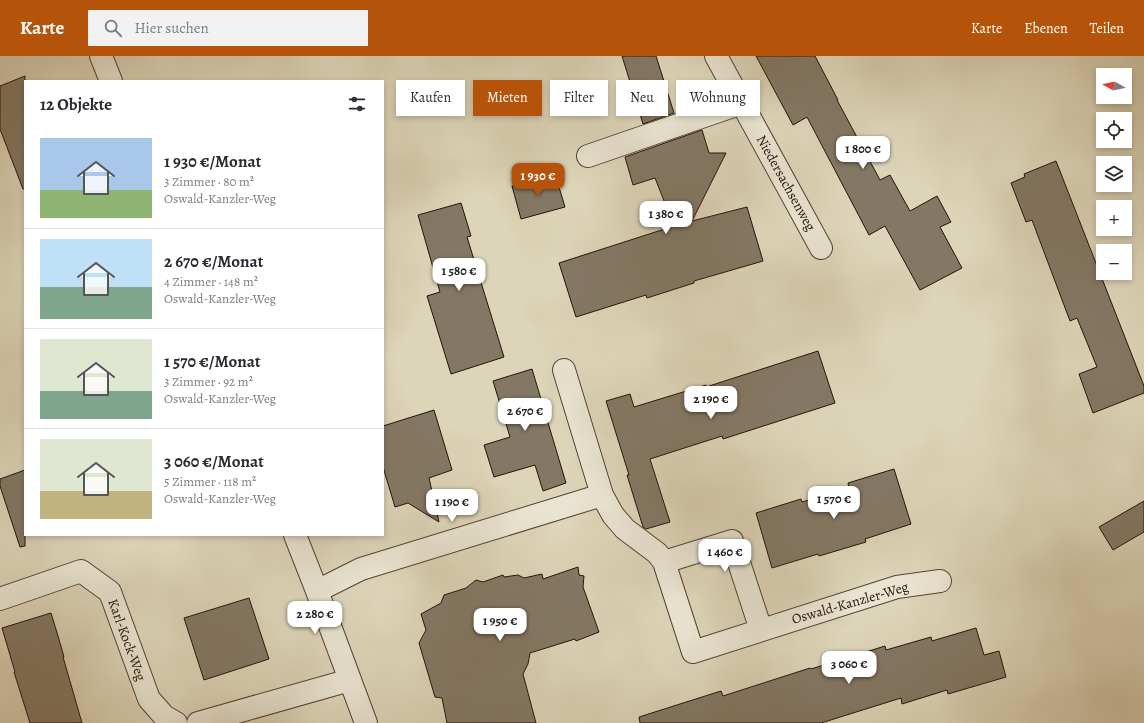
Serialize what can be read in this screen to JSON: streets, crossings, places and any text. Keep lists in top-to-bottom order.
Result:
{
  "streets": {
    "street": ["Niedersachsenweg", "Oswald-Kanzler-Weg", "Karl-Kock-Weg"]
  },
  "north": "left",
  "page": {
    "header": "Karte",
    "search": "Hier suchen",
    "nav": ["Karte", "Ebenen", "Teilen"],
    "map_buttons": ["+", "−"],
    "chip": [
      "Kaufen",
      "Mieten",
      "Filter",
      "Neu",
      "Wohnung"
    ],
    "heading": "12 Objekte",
    "list": [
      {
        "name": "1 930 €/Monat",
        "note": "3 Zimmer · 80 m² · Oswald-Kanzler-Weg"
      },
      {
        "name": "2 670 €/Monat",
        "note": "4 Zimmer · 148 m² · Oswald-Kanzler-Weg"
      },
      {
        "name": "1 570 €/Monat",
        "note": "3 Zimmer · 92 m² · Oswald-Kanzler-Weg"
      },
      {
        "name": "3 060 €/Monat",
        "note": "5 Zimmer · 118 m² · Oswald-Kanzler-Weg"
      }
    ],
    "price": [
      "1 800 €",
      "1 930 €",
      "1 380 €",
      "1 580 €",
      "2 190 €",
      "2 670 €",
      "1 570 €",
      "1 190 €",
      "1 460 €",
      "2 280 €",
      "1 950 €",
      "3 060 €"
    ]
  }
}
